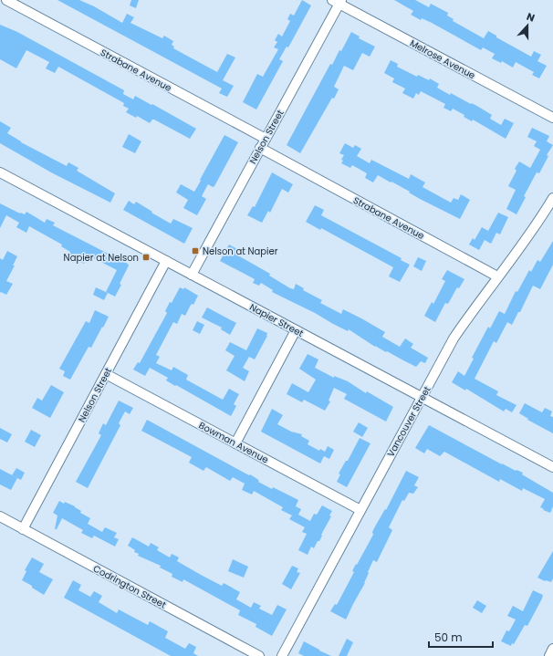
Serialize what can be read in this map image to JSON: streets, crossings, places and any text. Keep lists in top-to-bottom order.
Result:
{
  "streets": {
    "street": [
      "Melrose Avenue",
      "Strabane Avenue",
      "Nelson Street",
      "Napier Street",
      "Vancouver Street",
      "Bowman Avenue",
      "Codrington Street"
    ]
  },
  "crossings": [
    ["Melrose Avenue", "Nelson Street"],
    ["Strabane Avenue", "Nelson Street"],
    ["Strabane Avenue", "Vancouver Street"],
    ["Nelson Street", "Napier Street"],
    ["Nelson Street", "Bowman Avenue"],
    ["Nelson Street", "Codrington Street"],
    ["Napier Street", "Vancouver Street"],
    ["Vancouver Street", "Bowman Avenue"]
  ],
  "places": {
    "transit": ["Nelson at Napier", "Napier at Nelson"]
  },
  "scale_bar": "50 m",
  "north": "top"
}
